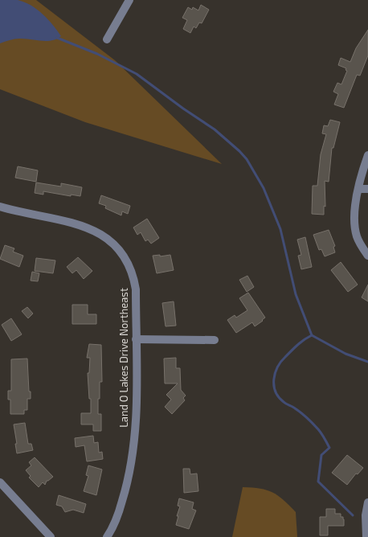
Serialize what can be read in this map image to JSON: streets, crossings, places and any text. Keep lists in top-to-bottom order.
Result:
{
  "streets": {
    "street": ["Land O Lakes Drive Northeast"]
  }
}
